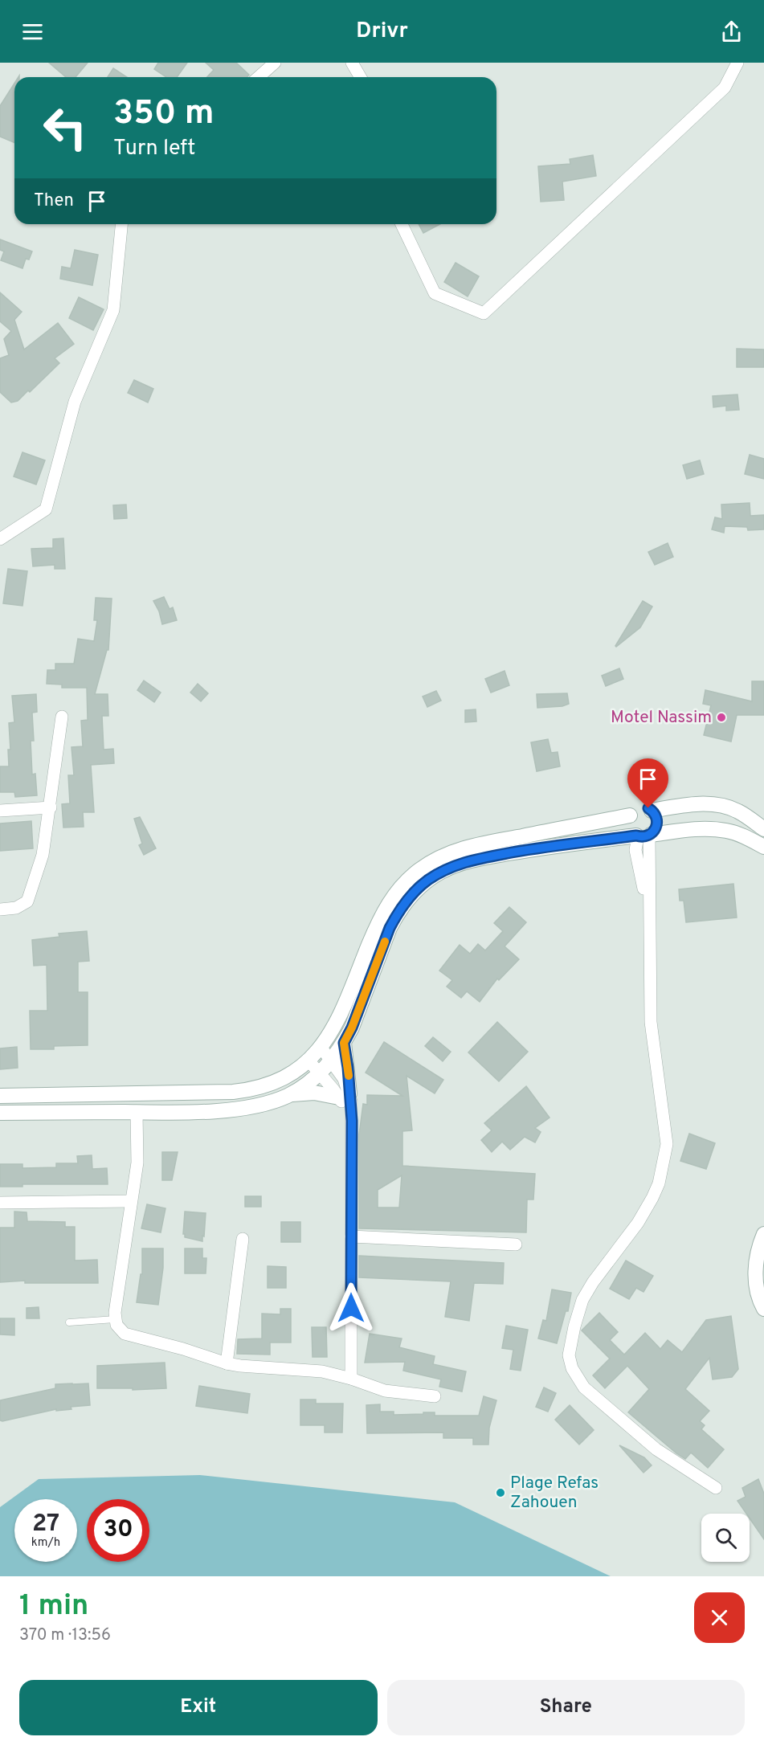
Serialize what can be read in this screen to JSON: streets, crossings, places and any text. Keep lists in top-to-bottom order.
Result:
{
  "places": ["Motel Nassim", "Plage Refas Zahouen"],
  "page": {
    "header": "Drivr",
    "turn": ["350 m", "Turn left"],
    "then": "Then",
    "speed": "27 km/h",
    "limit": "30",
    "heading": ["1 min", "370 m · 13:56"],
    "buttons": ["Exit", "Share"]
  }
}
